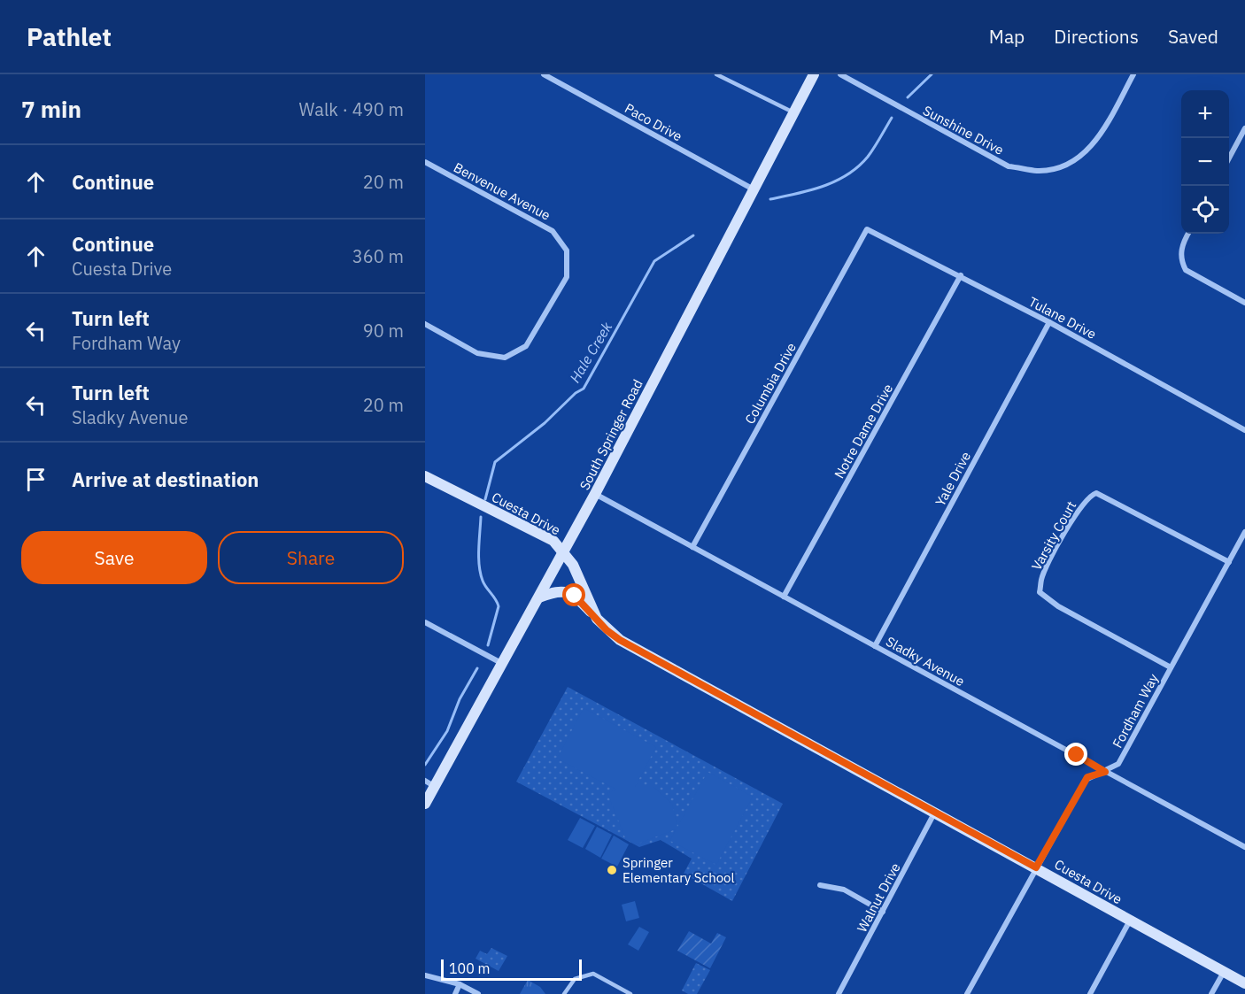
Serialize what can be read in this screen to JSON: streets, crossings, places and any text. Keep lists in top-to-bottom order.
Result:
{
  "streets": {
    "street": [
      "Paco Drive",
      "Sunshine Drive",
      "Benvenue Avenue",
      "Tulane Drive",
      "Columbia Drive",
      "Notre Dame Drive",
      "South Springer Road",
      "Yale Drive",
      "Cuesta Drive",
      "Varsity Court",
      "Sladky Avenue",
      "Fordham Way",
      "Walnut Drive"
    ]
  },
  "crossings": [
    ["Paco Drive", "South Springer Road"],
    ["Tulane Drive", "Columbia Drive"],
    ["Tulane Drive", "Notre Dame Drive"],
    ["Tulane Drive", "Yale Drive"],
    ["Columbia Drive", "Sladky Avenue"],
    ["Notre Dame Drive", "Sladky Avenue"],
    ["South Springer Road", "Cuesta Drive"],
    ["South Springer Road", "Sladky Avenue"],
    ["Yale Drive", "Sladky Avenue"],
    ["Cuesta Drive", "Fordham Way"],
    ["Cuesta Drive", "Walnut Drive"],
    ["Varsity Court", "Fordham Way"],
    ["Sladky Avenue", "Fordham Way"]
  ],
  "water": ["Hale Creek"],
  "places": ["Springer Elementary School"],
  "scale_bar": "100 m",
  "page": {
    "header": "Pathlet",
    "nav": ["Map", "Directions", "Saved"],
    "heading": ["7 min", "Walk · 490 m"],
    "map_buttons": ["+", "−"],
    "list": [
      ["Continue", "20 m"],
      ["Continue", "Cuesta Drive", "360 m"],
      ["Turn left", "Fordham Way", "90 m"],
      ["Turn left", "Sladky Avenue", "20 m"],
      "Arrive at destination"
    ],
    "buttons": ["Save", "Share"],
    "scale": "100 m"
  }
}
